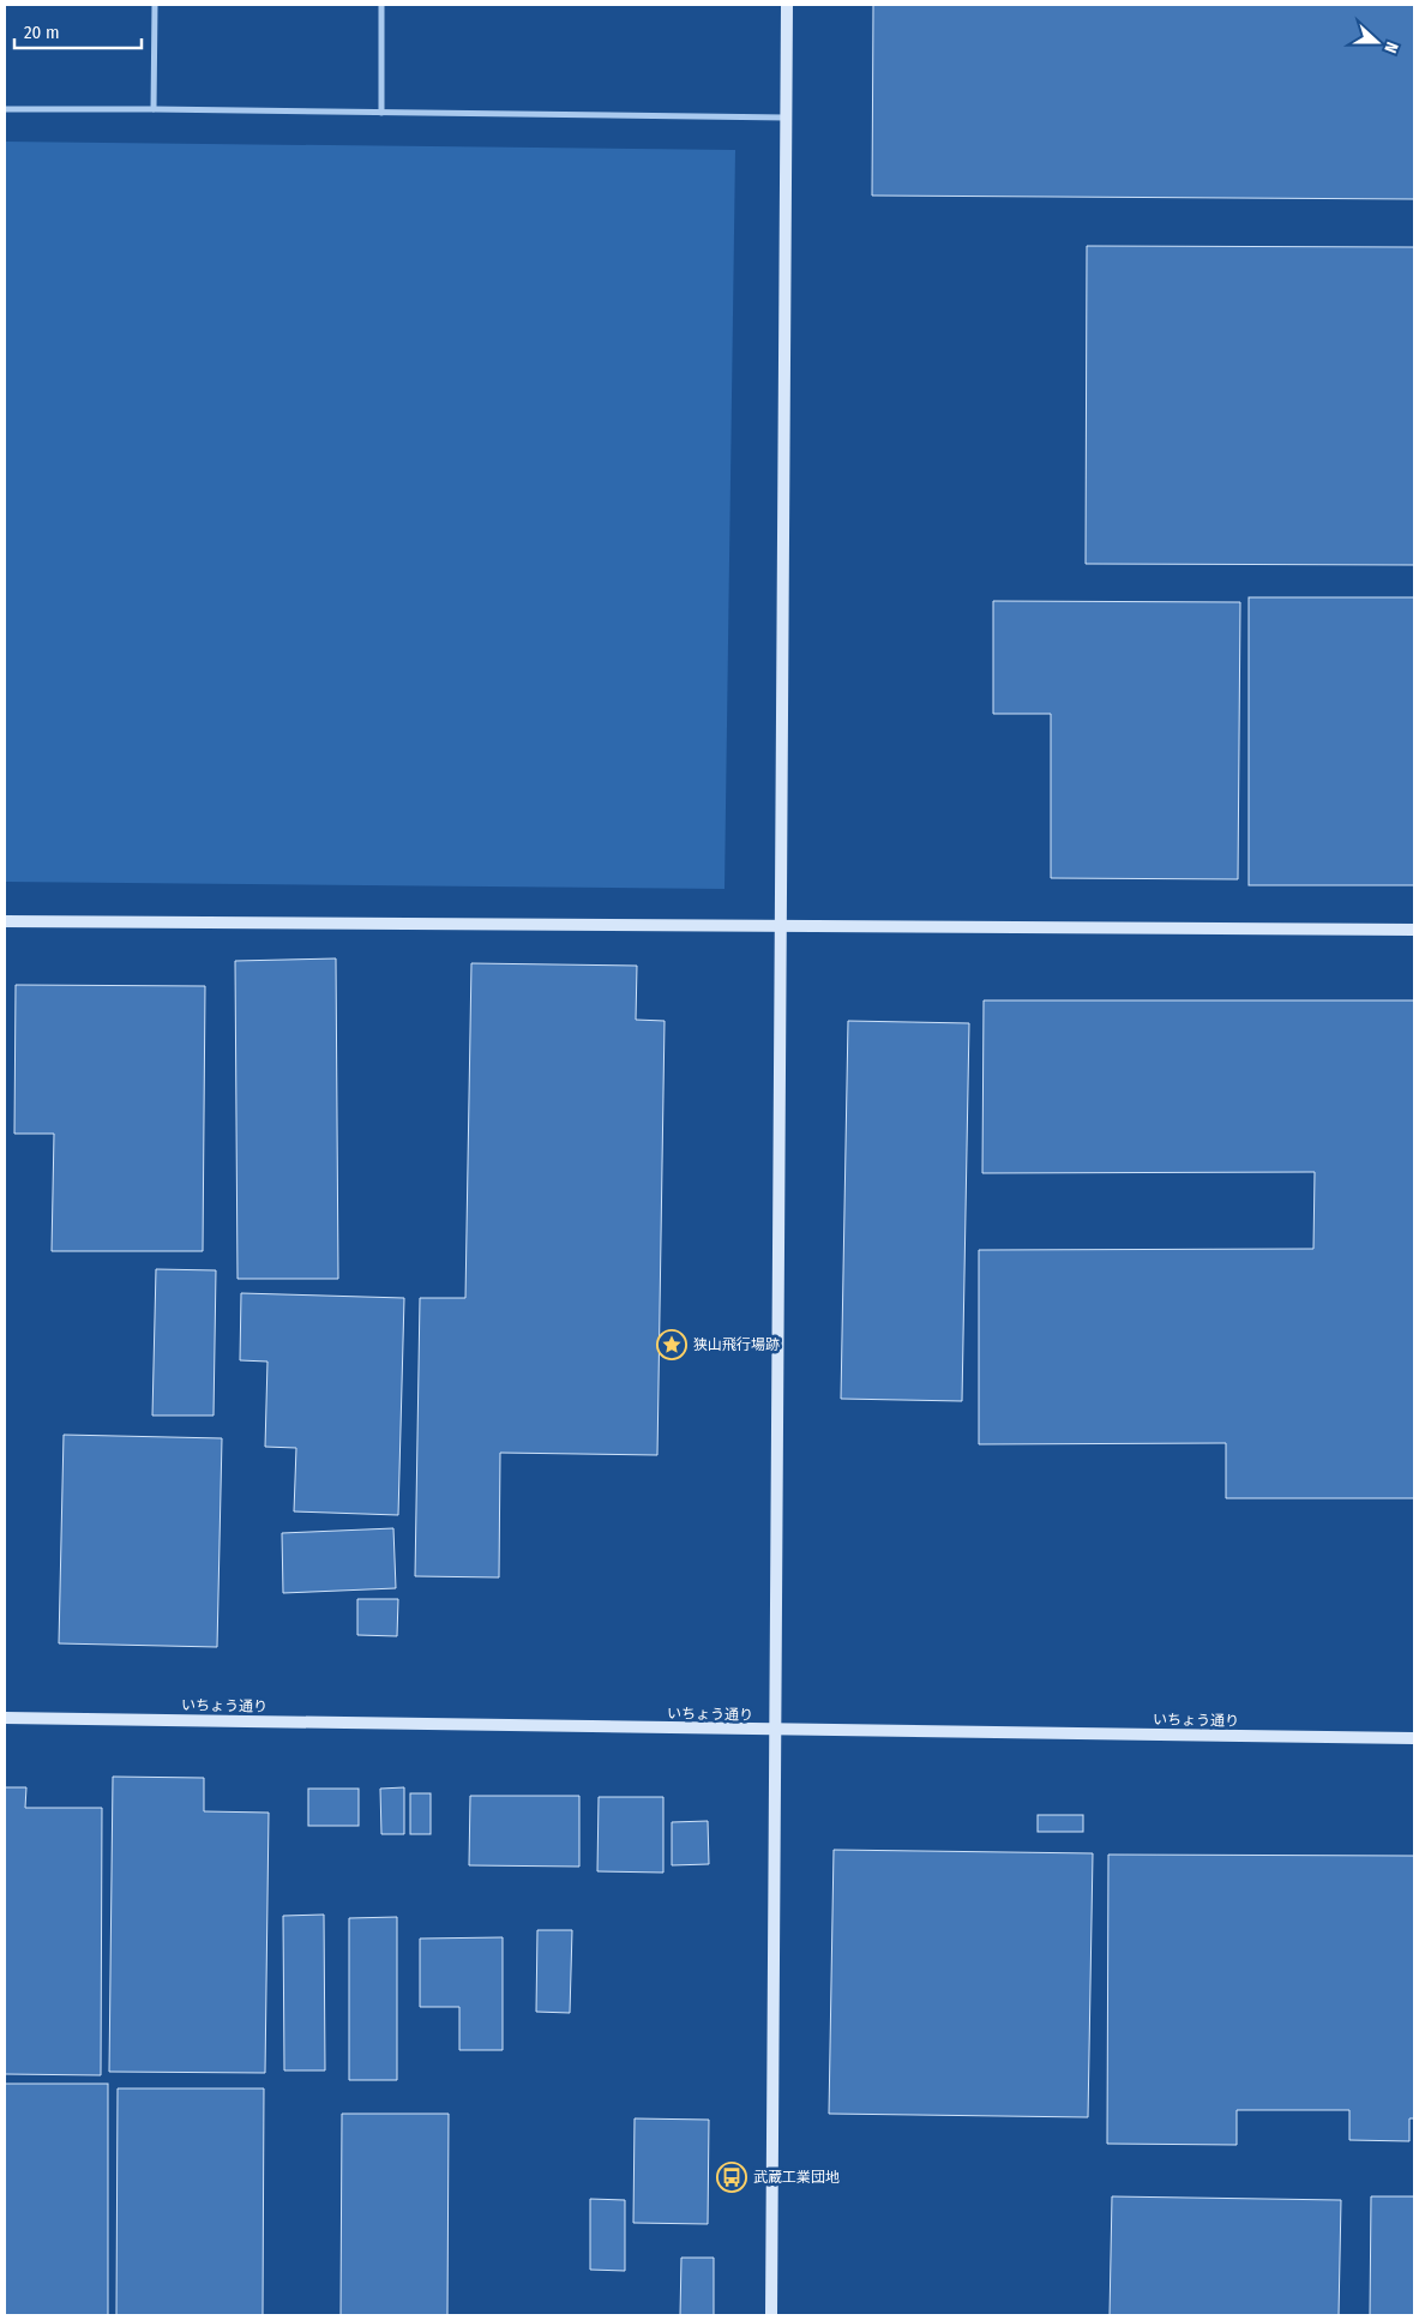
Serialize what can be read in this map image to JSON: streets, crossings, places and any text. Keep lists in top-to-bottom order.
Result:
{
  "streets": {
    "street": ["いちょう通り"]
  },
  "places": {
    "place": ["狭山飛行場跡"],
    "bus stop": ["武蔵工業団地"]
  },
  "scale_bar": "20 m",
  "north": "right"
}
